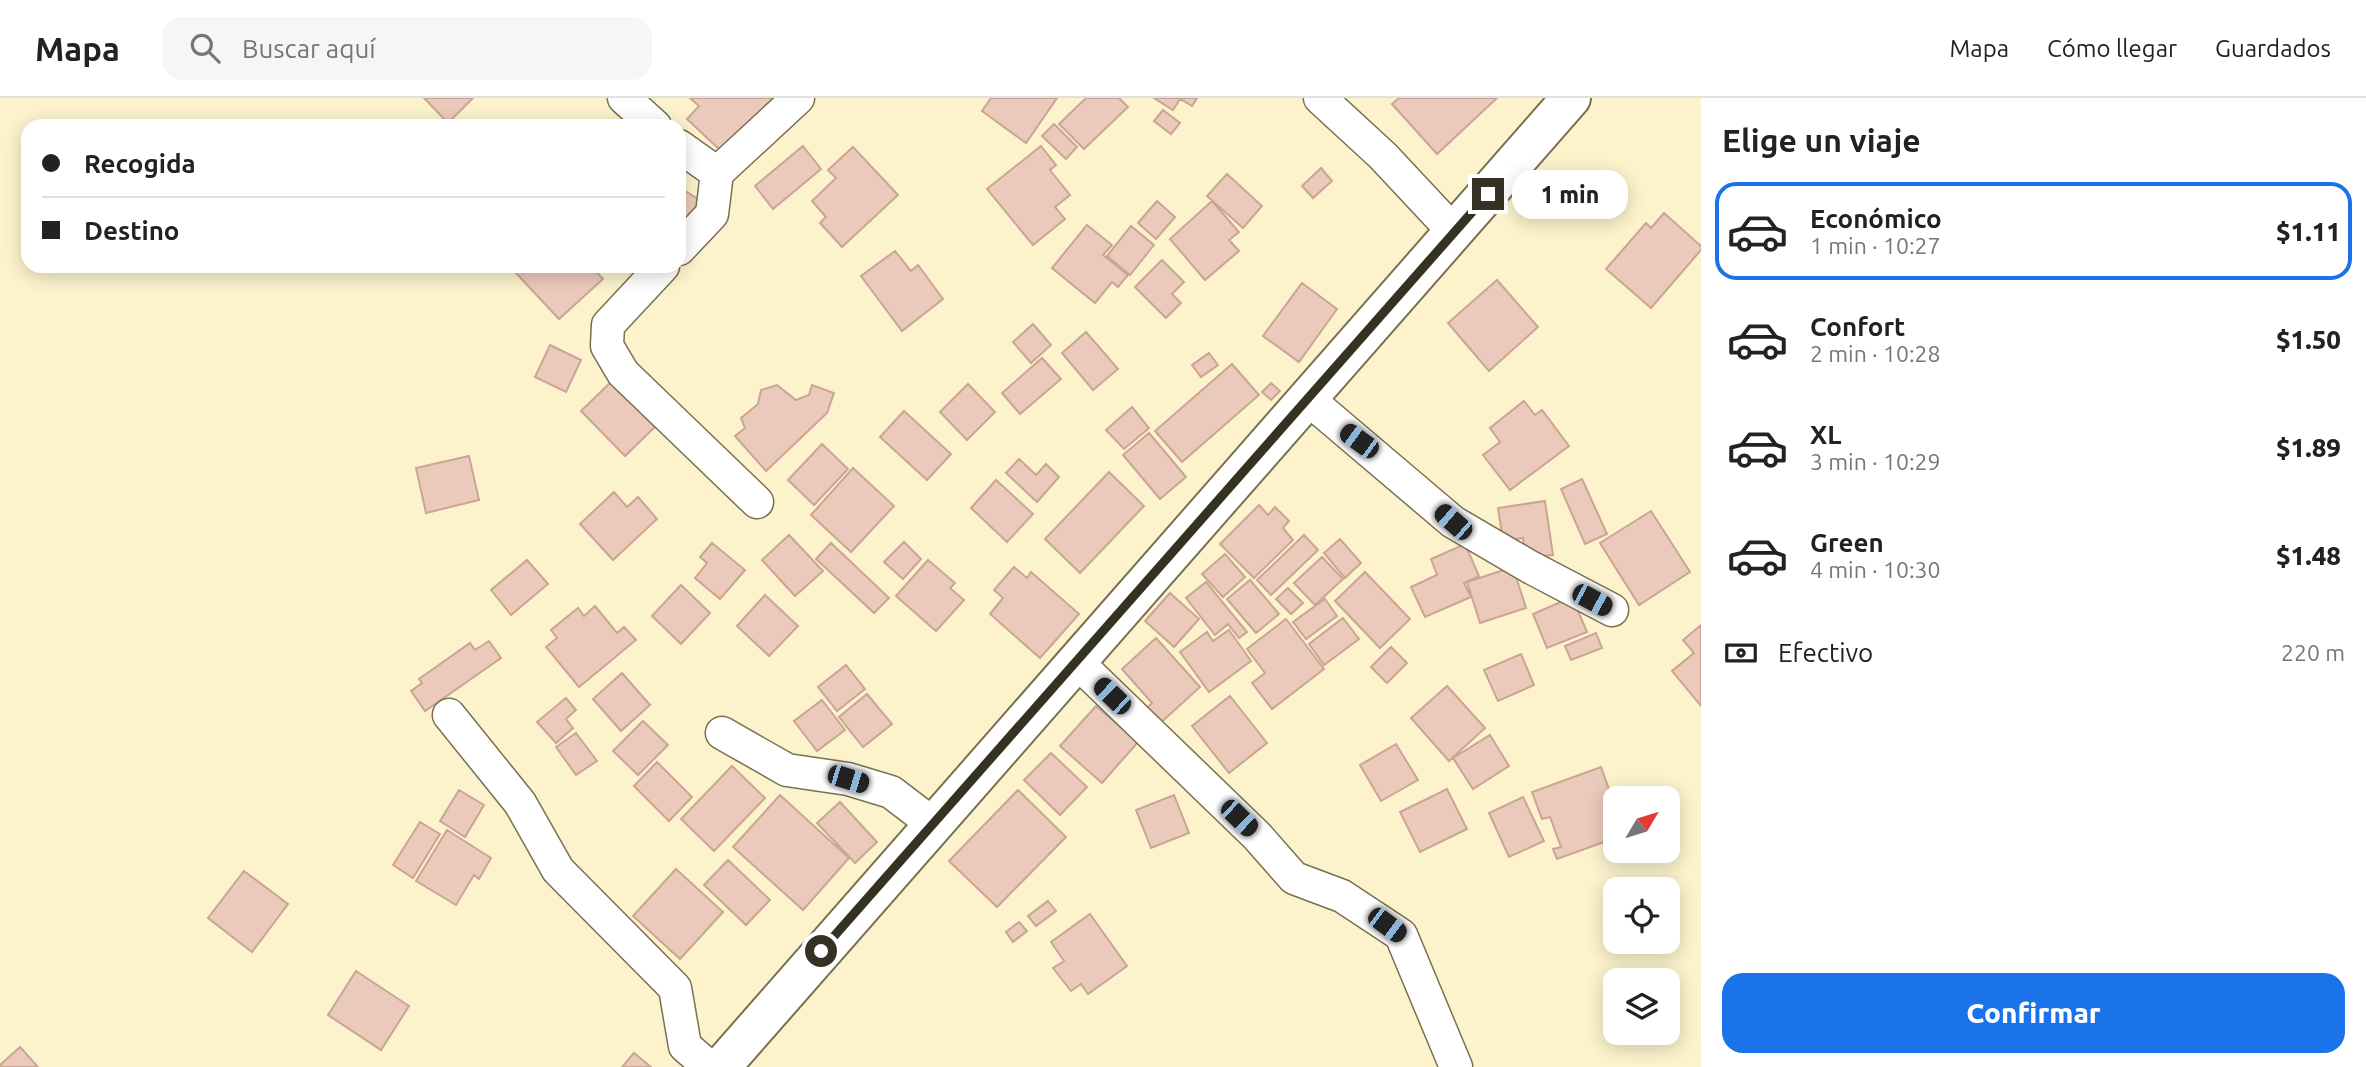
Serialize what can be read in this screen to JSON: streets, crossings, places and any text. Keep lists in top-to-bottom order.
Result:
{
  "north": "top right",
  "page": {
    "header": "Mapa",
    "search": "Buscar aquí",
    "nav": ["Mapa", "Cómo llegar", "Guardados"],
    "heading": "Elige un viaje",
    "banner": ["Recogida", "Destino"],
    "bubble": "1 min",
    "list": [
      {
        "name": "Económico",
        "note": "1 min · 10:27",
        "value": "$1.11"
      },
      {
        "name": "Confort",
        "note": "2 min · 10:28",
        "value": "$1.50"
      },
      {
        "name": "XL",
        "note": "3 min · 10:29",
        "value": "$1.89"
      },
      {
        "name": "Green",
        "note": "4 min · 10:30",
        "value": "$1.48"
      }
    ],
    "pay": ["Efectivo", "220 m"],
    "buttons": "Confirmar"
  }
}
